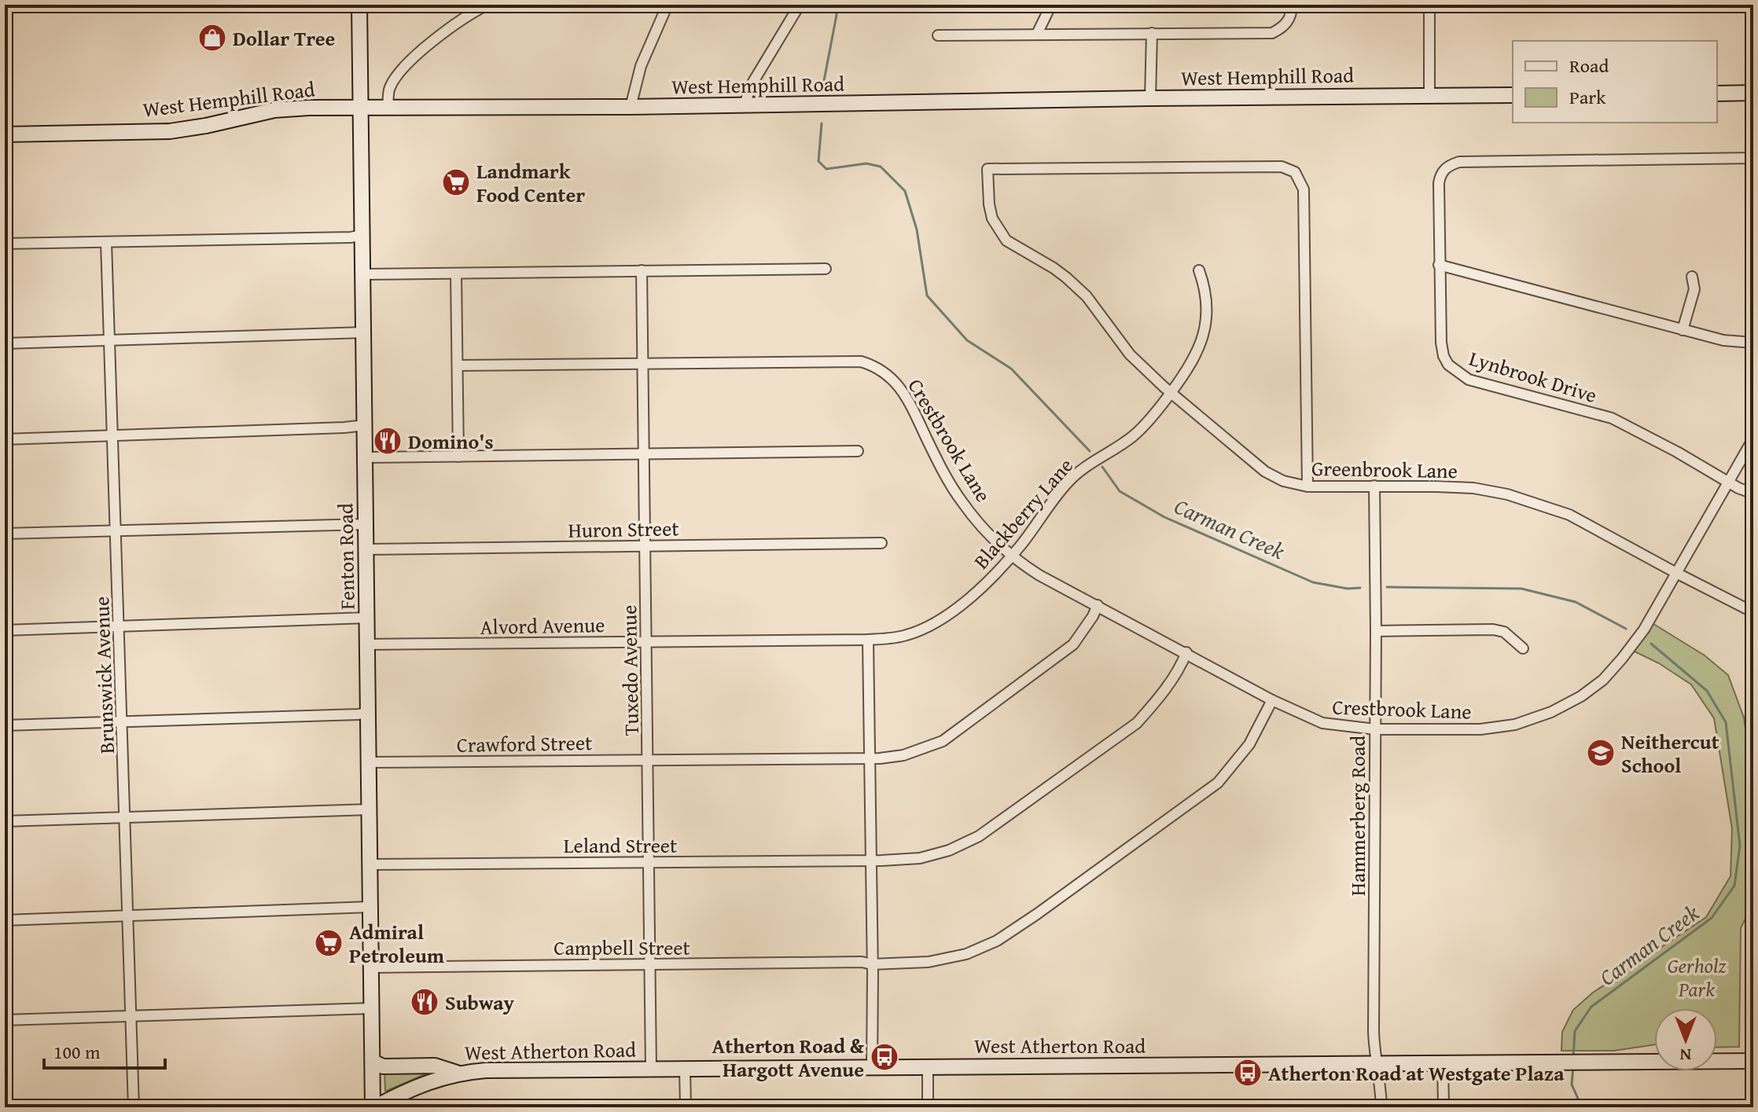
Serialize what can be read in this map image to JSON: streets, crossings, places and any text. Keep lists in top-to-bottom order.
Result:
{
  "streets": {
    "street": [
      "West Hemphill Road",
      "Lynbrook Drive",
      "Crestbrook Lane",
      "Greenbrook Lane",
      "Blackberry Lane",
      "Huron Street",
      "Fenton Road",
      "Alvord Avenue",
      "Tuxedo Avenue",
      "Brunswick Avenue",
      "Crawford Street",
      "Hammerberg Road",
      "Leland Street",
      "Campbell Street",
      "West Atherton Road"
    ]
  },
  "crossings": [
    ["West Hemphill Road", "Fenton Road"],
    ["Lynbrook Drive", "Crestbrook Lane"],
    ["Crestbrook Lane", "Greenbrook Lane"],
    ["Crestbrook Lane", "Blackberry Lane"],
    ["Crestbrook Lane", "Tuxedo Avenue"],
    ["Crestbrook Lane", "Crawford Street"],
    ["Crestbrook Lane", "Hammerberg Road"],
    ["Crestbrook Lane", "Leland Street"],
    ["Crestbrook Lane", "Campbell Street"],
    ["Greenbrook Lane", "Blackberry Lane"],
    ["Greenbrook Lane", "Hammerberg Road"],
    ["Blackberry Lane", "Alvord Avenue"],
    ["Huron Street", "Fenton Road"],
    ["Huron Street", "Tuxedo Avenue"],
    ["Fenton Road", "Alvord Avenue"],
    ["Fenton Road", "Crawford Street"],
    ["Fenton Road", "Leland Street"],
    ["Fenton Road", "Campbell Street"],
    ["Fenton Road", "West Atherton Road"],
    ["Alvord Avenue", "Tuxedo Avenue"],
    ["Tuxedo Avenue", "Crawford Street"],
    ["Tuxedo Avenue", "Leland Street"],
    ["Tuxedo Avenue", "Campbell Street"],
    ["Tuxedo Avenue", "West Atherton Road"],
    ["Hammerberg Road", "West Atherton Road"]
  ],
  "water": ["Carman Creek"],
  "parks": ["Gerholz Park"],
  "places": {
    "shop": ["Dollar Tree"],
    "supermarket": ["Landmark Food Center", "Admiral Petroleum"],
    "restaurant": ["Domino's", "Subway"],
    "school or university": ["Neithercut School"],
    "bus stop": ["Atherton Road & Hargott Avenue", "Atherton Road at Westgate Plaza"]
  },
  "legend": ["Road", "Park"],
  "scale_bar": "100 m",
  "north": "bottom"
}
